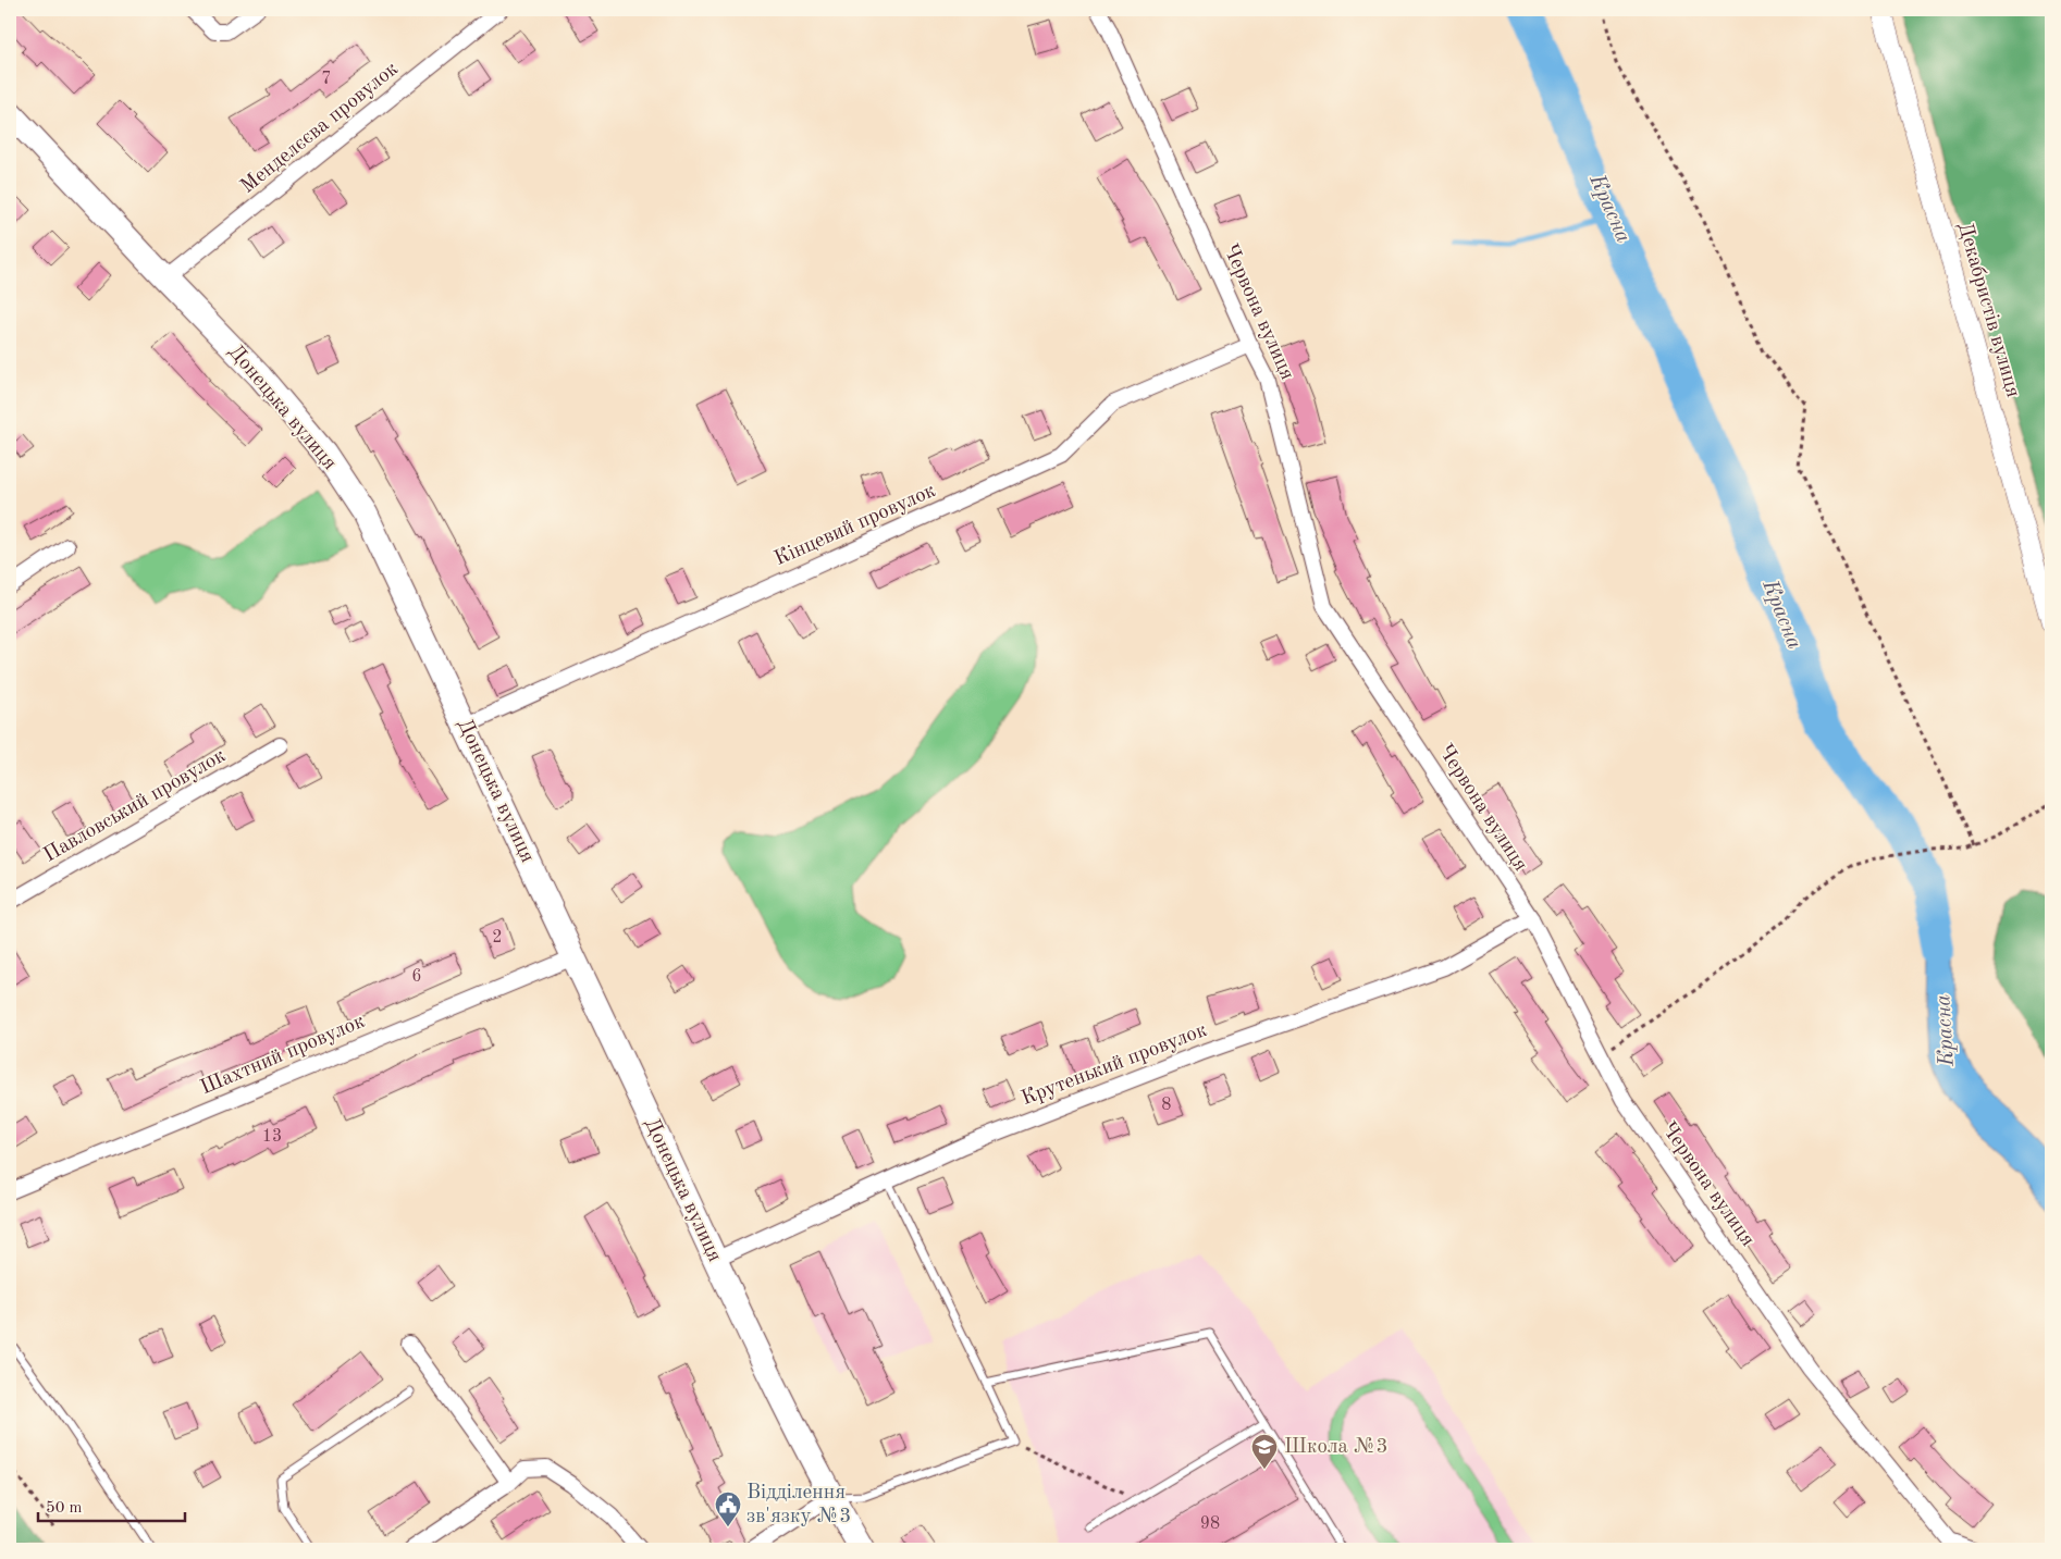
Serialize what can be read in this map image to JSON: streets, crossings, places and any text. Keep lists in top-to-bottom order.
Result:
{
  "streets": {
    "main road": ["Донецька вулиця"],
    "street": [
      "Менделєєва провулок",
      "Декабристів вулиця",
      "Червона вулиця",
      "Кінцевий провулок",
      "Павловський провулок",
      "Шахтний провулок",
      "Крутенький провулок"
    ]
  },
  "crossings": [
    ["Менделєєва провулок", "Донецька вулиця"],
    ["Червона вулиця", "Кінцевий провулок"],
    ["Червона вулиця", "Крутенький провулок"],
    ["Донецька вулиця", "Кінцевий провулок"],
    ["Донецька вулиця", "Шахтний провулок"],
    ["Донецька вулиця", "Крутенький провулок"]
  ],
  "water": ["Красна"],
  "places": {
    "school or university": ["Школа №3"],
    "public building": ["Відділення зв'язку №3"]
  },
  "house_numbers": [
    "7",
    "2",
    "6",
    "8",
    "13",
    "98"
  ],
  "scale_bar": "50 m"
}
